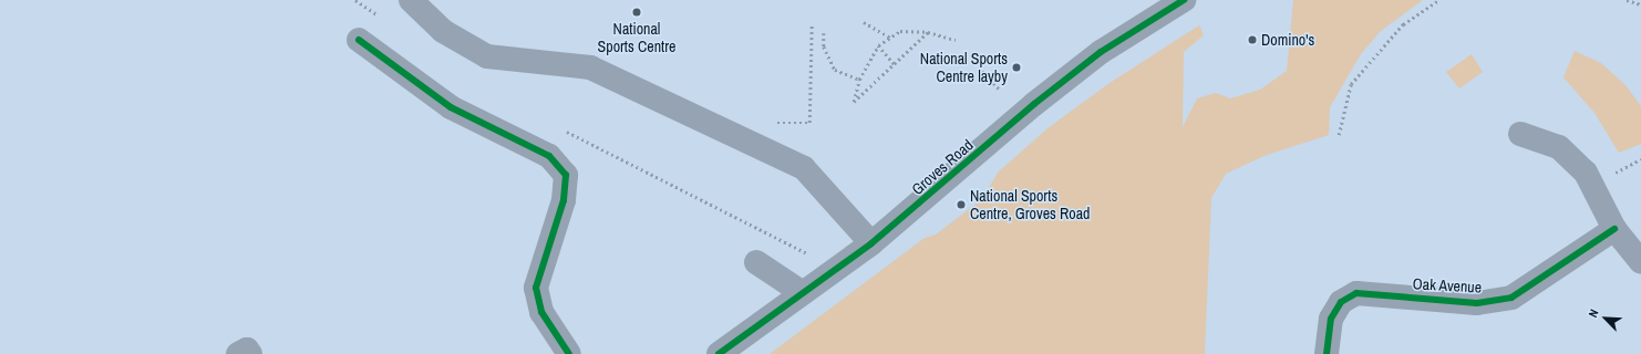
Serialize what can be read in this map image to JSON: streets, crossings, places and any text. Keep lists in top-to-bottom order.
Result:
{
  "streets": {
    "street": ["Groves Road", "Oak Avenue"]
  },
  "places": [
    "National Sports Centre",
    "Domino's",
    "National Sports Centre layby",
    "National Sports Centre, Groves Road"
  ],
  "north": "top left"
}
